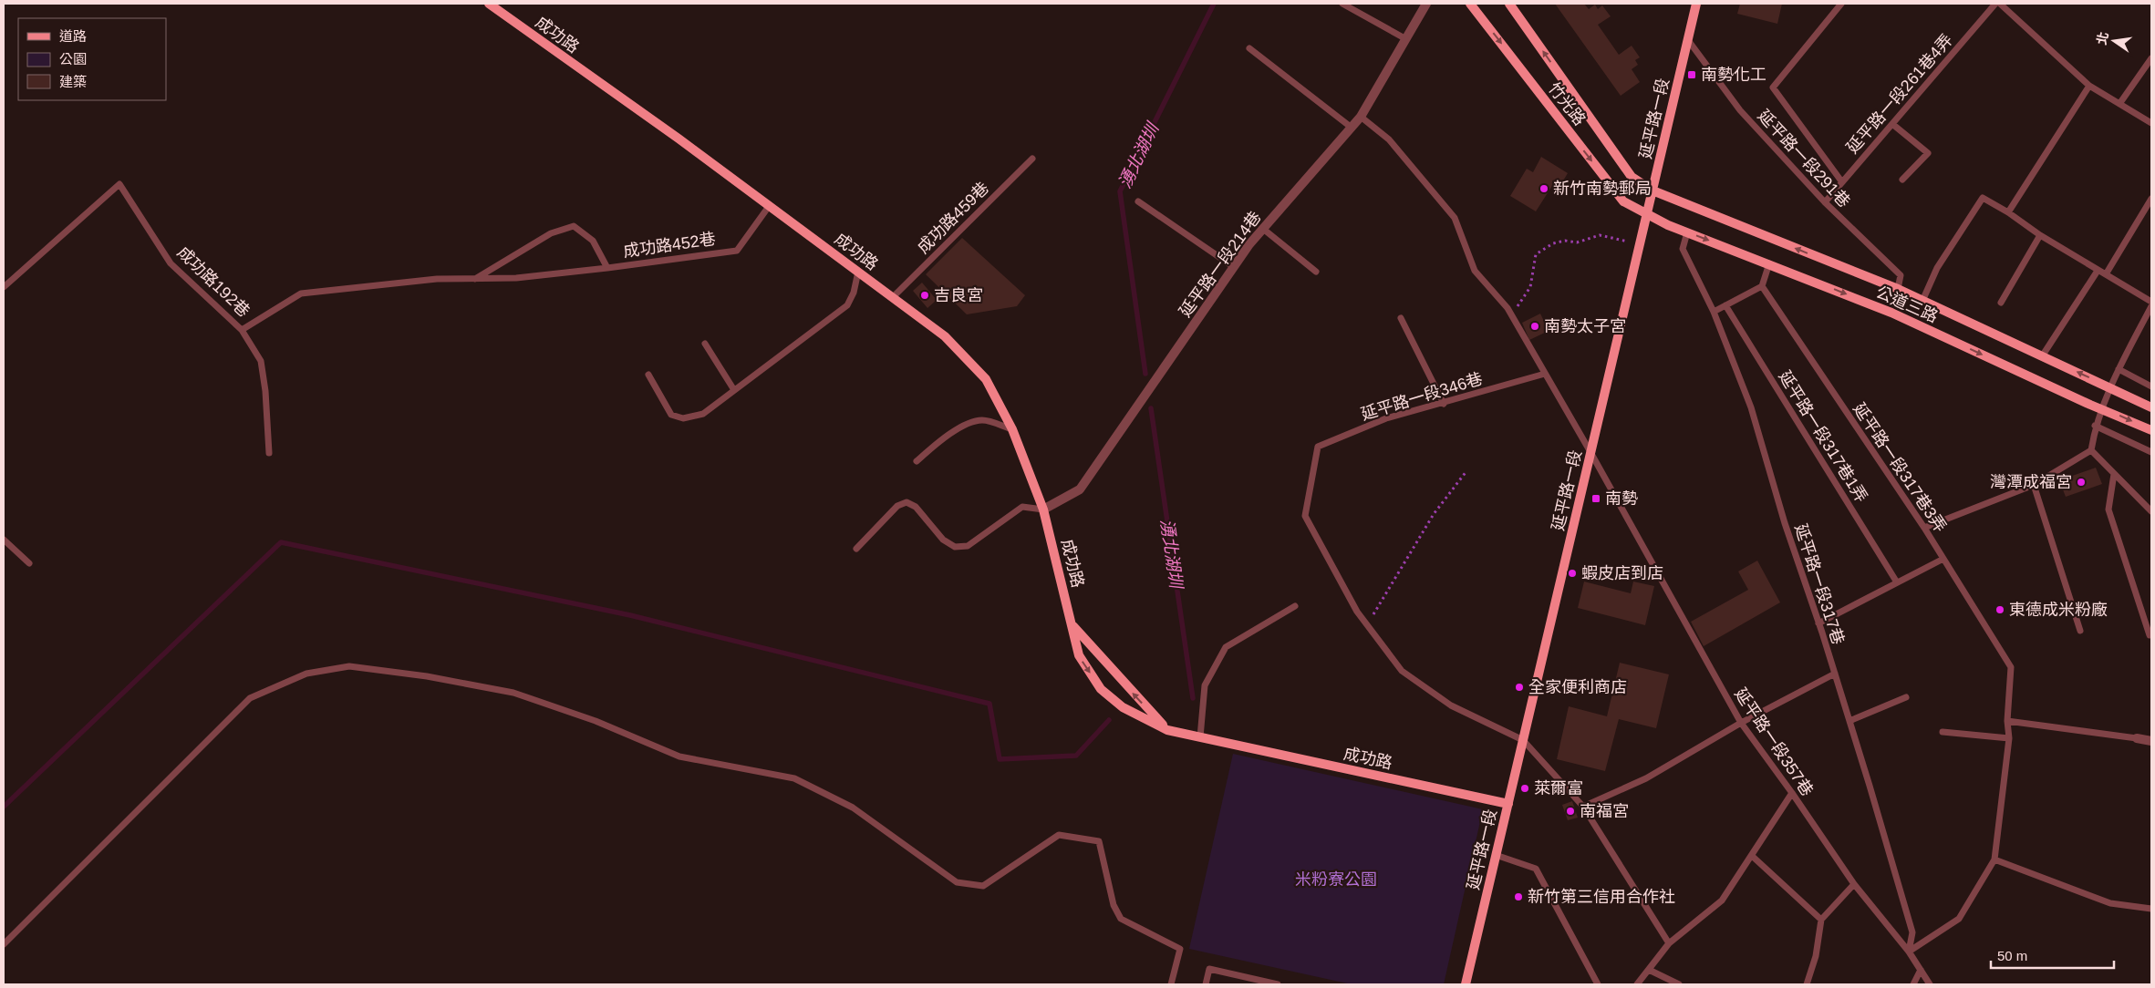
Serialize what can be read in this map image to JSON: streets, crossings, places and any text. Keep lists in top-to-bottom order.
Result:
{
  "streets": {
    "street": [
      "成功路",
      "竹光路",
      "延平路一段",
      "延平路一段214巷",
      "公道三路"
    ],
    "lane": [
      "延平路一段261巷4弄",
      "延平路一段291巷",
      "成功路459巷",
      "成功路452巷",
      "成功路192巷",
      "延平路一段346巷",
      "延平路一段317巷1弄",
      "延平路一段317巷3弄",
      "延平路一段317巷",
      "延平路一段357巷"
    ]
  },
  "crossings": [
    ["成功路", "延平路一段"],
    ["成功路", "成功路459巷"],
    ["成功路", "成功路452巷"],
    ["成功路", "延平路一段214巷"],
    ["延平路一段261巷4弄", "延平路一段291巷"],
    ["竹光路", "延平路一段"],
    ["竹光路", "公道三路"],
    ["延平路一段", "延平路一段291巷"],
    ["延平路一段", "公道三路"],
    ["延平路一段", "延平路一段346巷"],
    ["延平路一段", "延平路一段357巷"],
    ["延平路一段291巷", "公道三路"],
    ["成功路452巷", "成功路192巷"],
    ["延平路一段214巷", "延平路一段357巷"],
    ["公道三路", "延平路一段317巷"],
    ["延平路一段346巷", "延平路一段357巷"],
    ["延平路一段317巷", "延平路一段357巷"]
  ],
  "water": ["湧北湖圳"],
  "parks": ["米粉寮公園"],
  "places": {
    "transit": ["南勢化工", "南勢"],
    "other": [
      "新竹南勢郵局",
      "吉良宮",
      "南勢太子宮",
      "灣潭成福宮",
      "蝦皮店到店",
      "東德成米粉廠",
      "全家便利商店",
      "萊爾富",
      "南福宮",
      "新竹第三信用合作社"
    ]
  },
  "legend": ["道路", "公園", "建築"],
  "scale_bar": "50 m",
  "north": "left"
}
